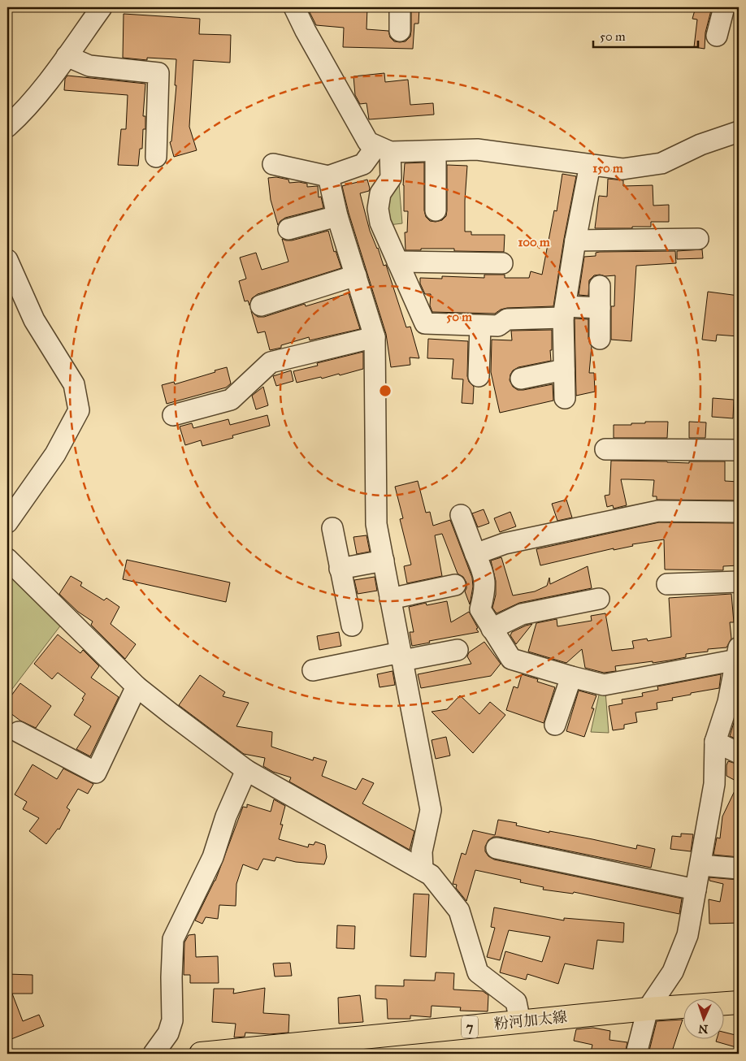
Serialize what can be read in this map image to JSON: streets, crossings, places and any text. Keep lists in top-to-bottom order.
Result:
{
  "streets": {
    "main road": ["粉河加太線", "7"]
  },
  "scale_bar": "50 m",
  "north": "bottom",
  "rings": ["150 m", "100 m", "50 m"]
}
